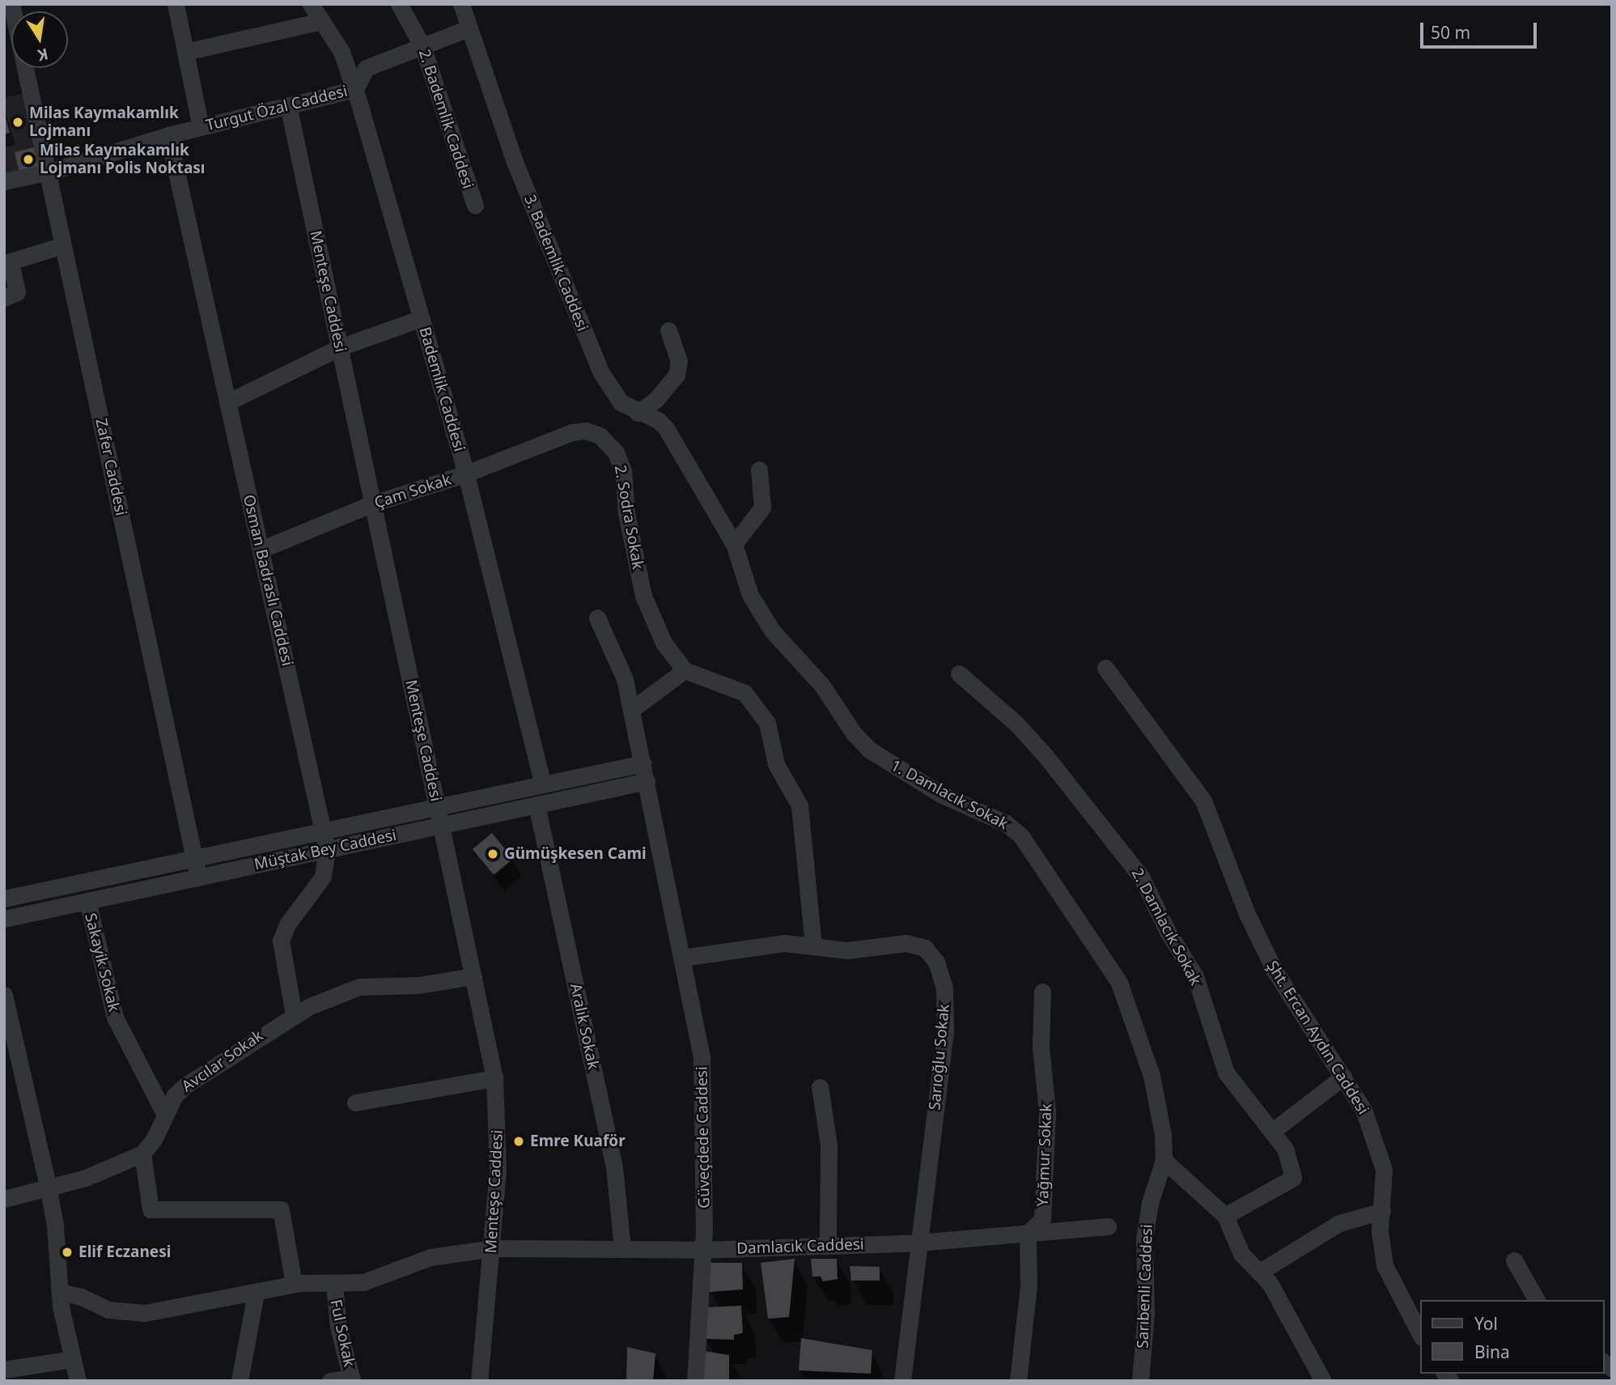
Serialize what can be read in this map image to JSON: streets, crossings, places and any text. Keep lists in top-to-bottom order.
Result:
{
  "streets": {
    "street": [
      "Turgut Özal Caddesi",
      "2. Bademlik Caddesi",
      "3. Bademlik Caddesi",
      "Menteşe Caddesi",
      "Bademlik Caddesi",
      "Zafer Caddesi",
      "Çam Sokak",
      "2. Sodra Sokak",
      "Osman Badraslı Caddesi",
      "1. Damlacık Sokak",
      "Müştak Bey Caddesi",
      "2. Damlacık Sokak",
      "Sakayik Sokak",
      "Aralık Sokak",
      "Şht. Ercan Aydın Caddesi",
      "Sarıoğlu Sokak",
      "Avcılar Sokak",
      "Güveçdede Caddesi",
      "Yağmur Sokak",
      "Damlacık Caddesi",
      "Sarıbenli Caddesi",
      "Ful Sokak"
    ]
  },
  "crossings": [
    ["Turgut Özal Caddesi", "2. Bademlik Caddesi"],
    ["Turgut Özal Caddesi", "3. Bademlik Caddesi"],
    ["Turgut Özal Caddesi", "Menteşe Caddesi"],
    ["Turgut Özal Caddesi", "Bademlik Caddesi"],
    ["Turgut Özal Caddesi", "Zafer Caddesi"],
    ["Turgut Özal Caddesi", "Osman Badraslı Caddesi"],
    ["3. Bademlik Caddesi", "1. Damlacık Sokak"],
    ["Menteşe Caddesi", "Çam Sokak"],
    ["Menteşe Caddesi", "Müştak Bey Caddesi"],
    ["Menteşe Caddesi", "Avcılar Sokak"],
    ["Menteşe Caddesi", "Damlacık Caddesi"],
    ["Bademlik Caddesi", "Çam Sokak"],
    ["Bademlik Caddesi", "Müştak Bey Caddesi"],
    ["Zafer Caddesi", "Müştak Bey Caddesi"],
    ["Çam Sokak", "2. Sodra Sokak"],
    ["Çam Sokak", "Osman Badraslı Caddesi"],
    ["Osman Badraslı Caddesi", "Müştak Bey Caddesi"],
    ["Osman Badraslı Caddesi", "Avcılar Sokak"],
    ["1. Damlacık Sokak", "Sarıbenli Caddesi"],
    ["Müştak Bey Caddesi", "Sakayik Sokak"],
    ["Müştak Bey Caddesi", "Aralık Sokak"],
    ["Müştak Bey Caddesi", "Güveçdede Caddesi"],
    ["Sakayik Sokak", "Avcılar Sokak"],
    ["Aralık Sokak", "Damlacık Caddesi"],
    ["Sarıoğlu Sokak", "Güveçdede Caddesi"],
    ["Sarıoğlu Sokak", "Damlacık Caddesi"],
    ["Güveçdede Caddesi", "Damlacık Caddesi"],
    ["Yağmur Sokak", "Damlacık Caddesi"],
    ["Damlacık Caddesi", "Ful Sokak"]
  ],
  "places": [
    "Milas Kaymakamlık Lojmanı",
    "Milas Kaymakamlık Lojmanı Polis Noktası",
    "Gümüşkesen Cami",
    "Emre Kuaför",
    "Elif Eczanesi"
  ],
  "legend": ["Yol", "Bina"],
  "scale_bar": "50 m",
  "north": "bottom"
}
